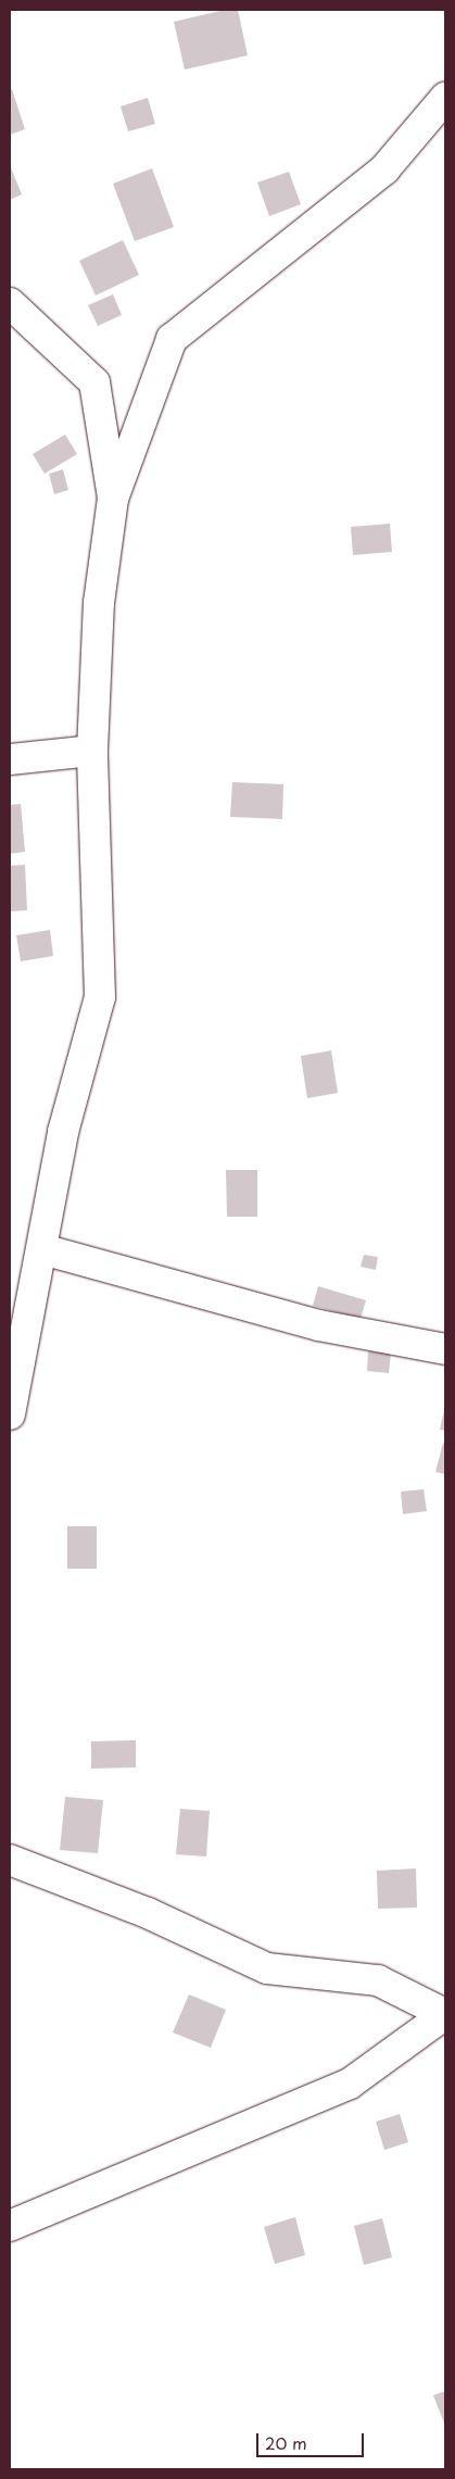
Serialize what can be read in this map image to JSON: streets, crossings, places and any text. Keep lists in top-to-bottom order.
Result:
{
  "scale_bar": "20 m"
}
